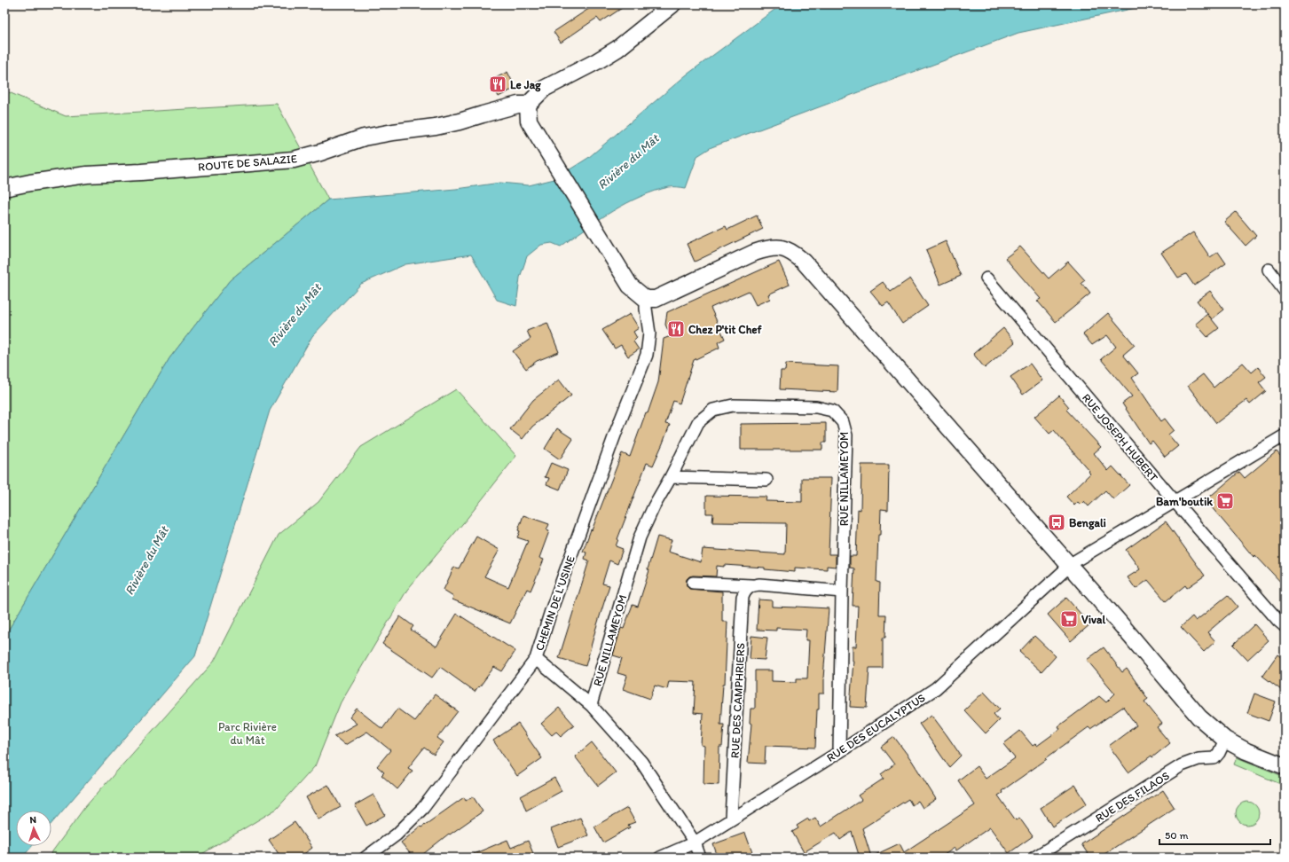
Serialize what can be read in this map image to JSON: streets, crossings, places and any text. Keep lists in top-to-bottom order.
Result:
{
  "streets": {
    "main road": ["ROUTE DE SALAZIE"],
    "street": [
      "RUE JOSEPH HUBERT",
      "RUE NILLAMEYOM",
      "CHEMIN DE L'USINE",
      "RUE DES CAMPHRIERS",
      "RUE DES EUCALYPTUS",
      "RUE DES FILAOS"
    ]
  },
  "crossings": [
    ["RUE JOSEPH HUBERT", "RUE DES EUCALYPTUS"],
    ["RUE NILLAMEYOM", "RUE DES EUCALYPTUS"],
    ["RUE DES CAMPHRIERS", "RUE DES EUCALYPTUS"]
  ],
  "water": ["Rivière du Mât"],
  "parks": ["Parc Rivière du Mât"],
  "places": {
    "restaurant": ["Le Jag", "Chez P'tit Chef"],
    "supermarket": ["Bam'boutik", "Vival"],
    "bus stop": ["Bengali"]
  },
  "scale_bar": "50 m",
  "north": "top"
}
